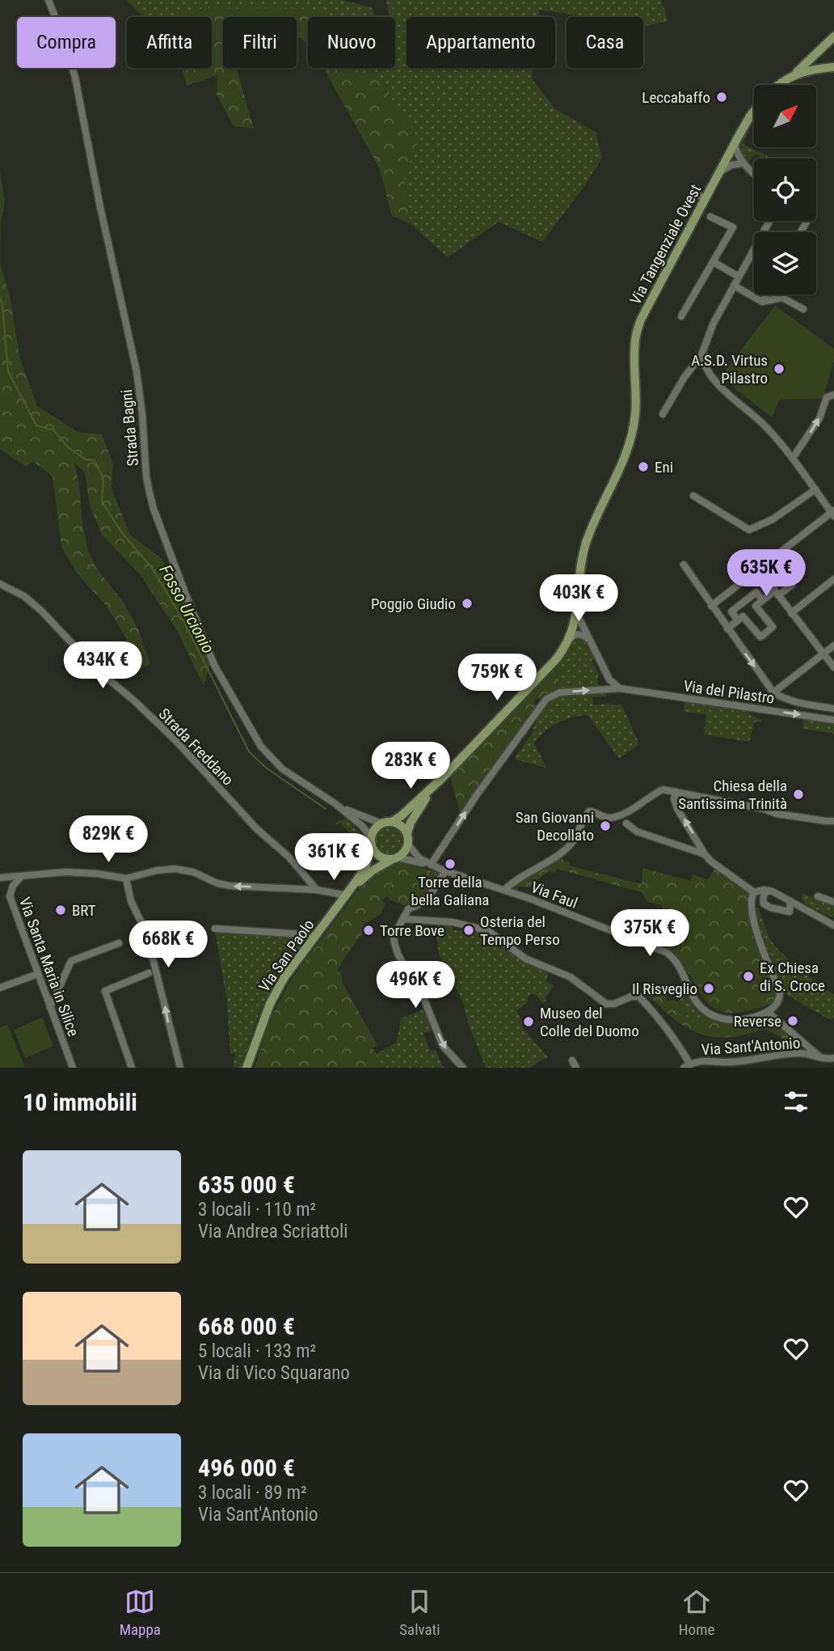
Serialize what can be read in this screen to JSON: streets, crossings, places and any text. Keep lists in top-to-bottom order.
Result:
{
  "streets": {
    "main road": ["Via Tangenziale Ovest", "Via San Paolo"],
    "street": [
      "Strada Bagni",
      "Via del Pilastro",
      "Strada Freddano",
      "Via Faul",
      "Via Santa Maria in Silice",
      "Via Sant'Antonio"
    ]
  },
  "crossings": [
    ["Via Tangenziale Ovest", "Strada Bagni"],
    ["Via Tangenziale Ovest", "Via Faul"],
    ["Via Tangenziale Ovest", "Via San Paolo"],
    ["Strada Bagni", "Via Faul"],
    ["Strada Bagni", "Via San Paolo"],
    ["Via del Pilastro", "Via Faul"],
    ["Via Faul", "Via San Paolo"]
  ],
  "one_way": ["Via del Pilastro"],
  "water": ["Fosso Urcionio"],
  "places": [
    "Leccabaffo",
    "A.S.D. Virtus Pilastro",
    "Eni",
    "Poggio Giudio",
    "Chiesa della Santissima Trinità",
    "San Giovanni Decollato",
    "Torre della bella Galiana",
    "BRT",
    "Torre Bove",
    "Osteria del Tempo Perso",
    "Ex Chiesa di S. Croce",
    "Il Risveglio",
    "Reverse",
    "Museo del Colle del Duomo"
  ],
  "north": "top right",
  "page": {
    "chip": [
      "Compra",
      "Affitta",
      "Filtri",
      "Nuovo",
      "Appartamento",
      "Casa"
    ],
    "price": [
      "635K €",
      "403K €",
      "434K €",
      "759K €",
      "283K €",
      "829K €",
      "361K €",
      "375K €",
      "668K €",
      "496K €"
    ],
    "heading": "10 immobili",
    "list": [
      {
        "name": "635 000 €",
        "note": "3 locali · 110 m² · Via Andrea Scriattoli"
      },
      {
        "name": "668 000 €",
        "note": "5 locali · 133 m² · Via di Vico Squarano"
      },
      {
        "name": "496 000 €",
        "note": "3 locali · 89 m² · Via Sant'Antonio"
      }
    ],
    "tabs": ["Mappa", "Salvati", "Home"]
  }
}
